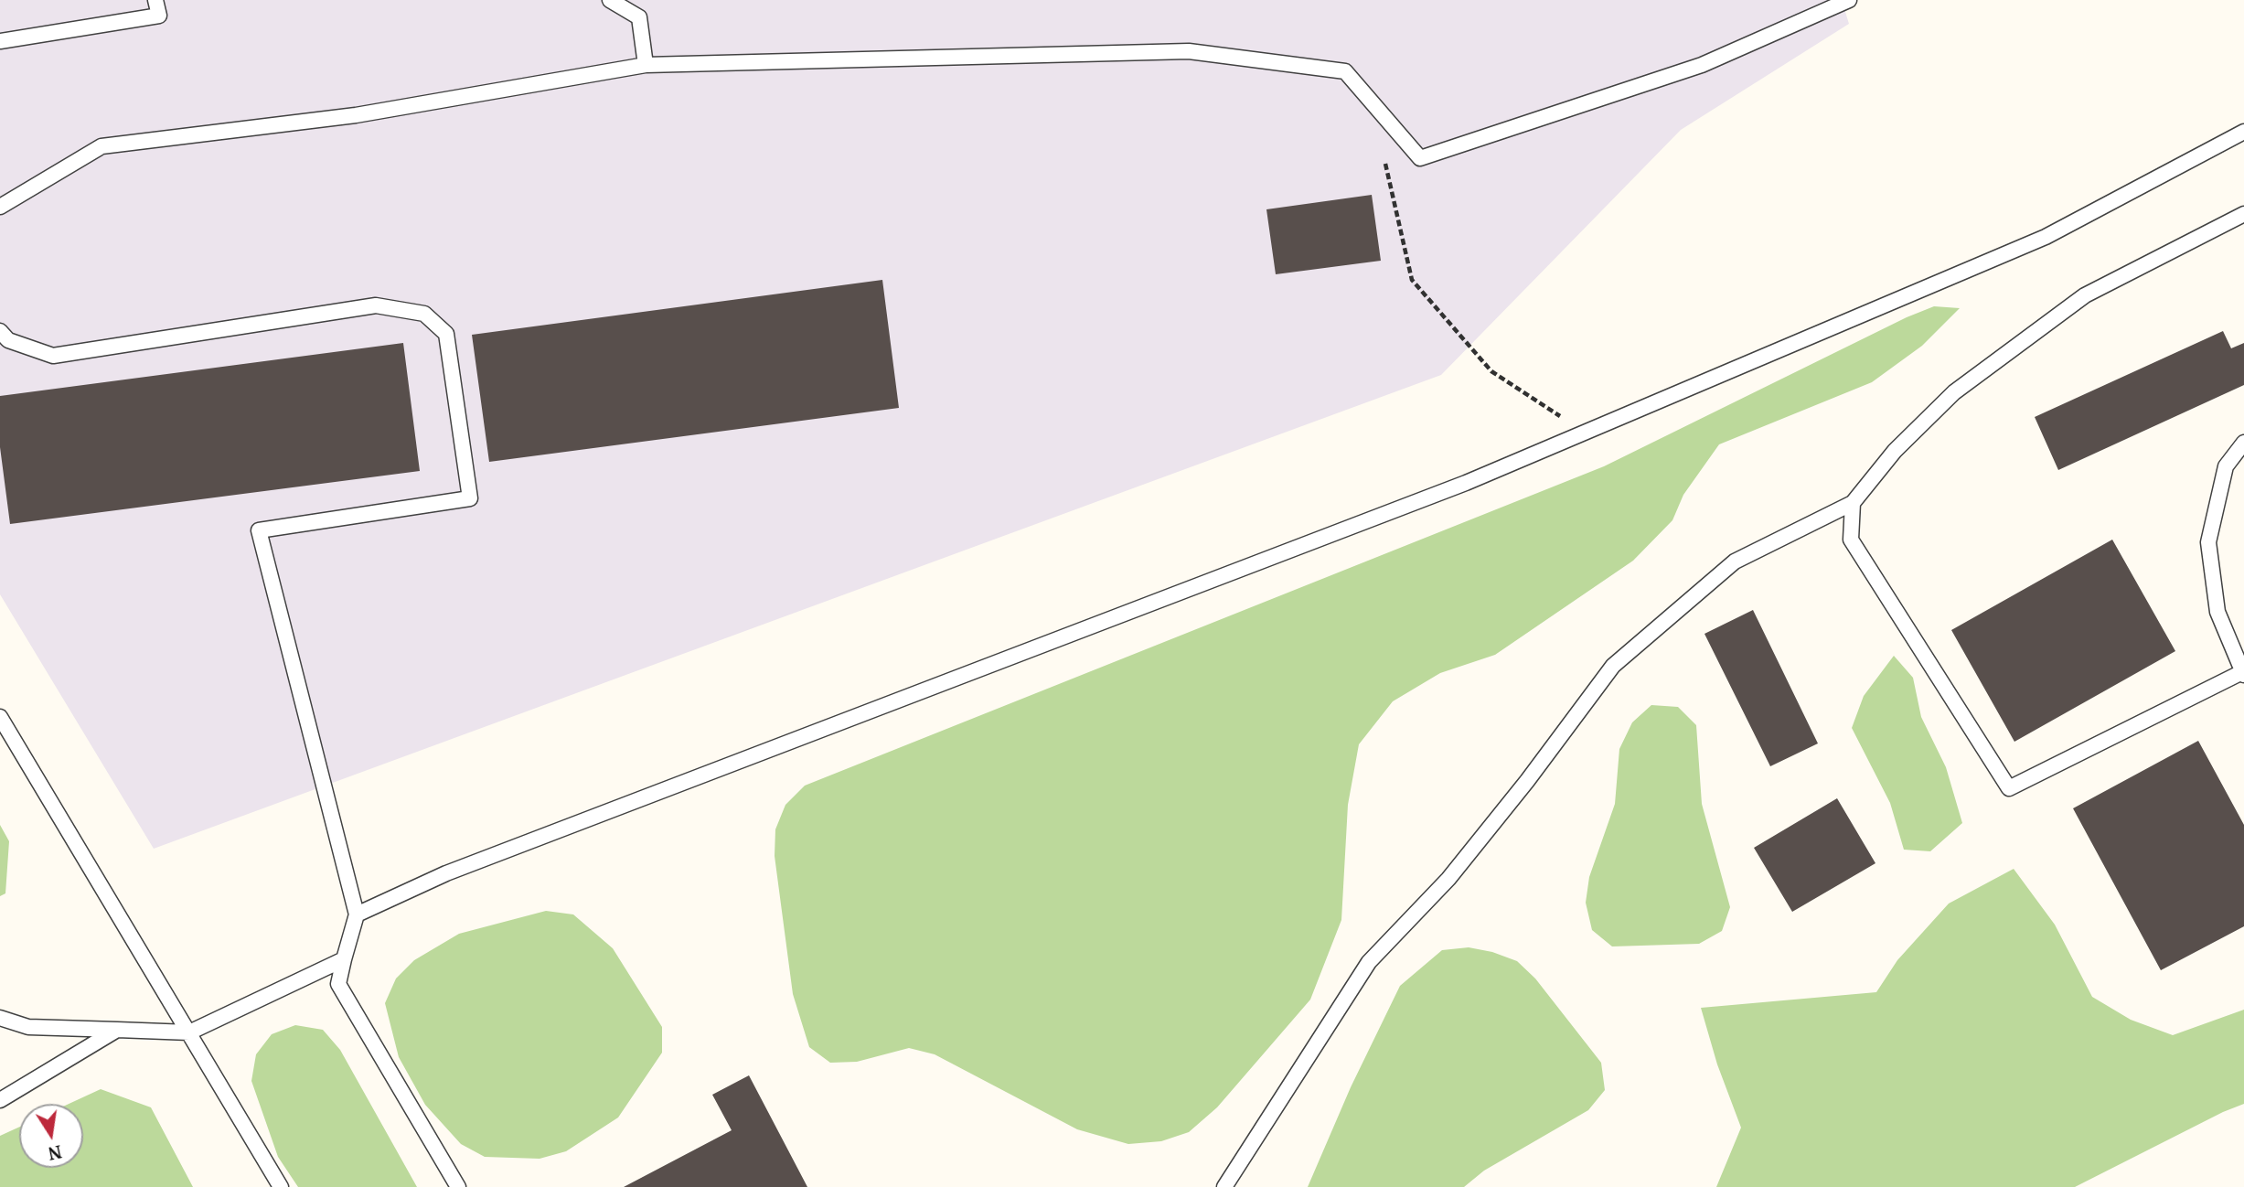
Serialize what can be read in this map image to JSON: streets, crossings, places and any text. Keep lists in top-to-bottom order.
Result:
{
  "north": "bottom"
}
